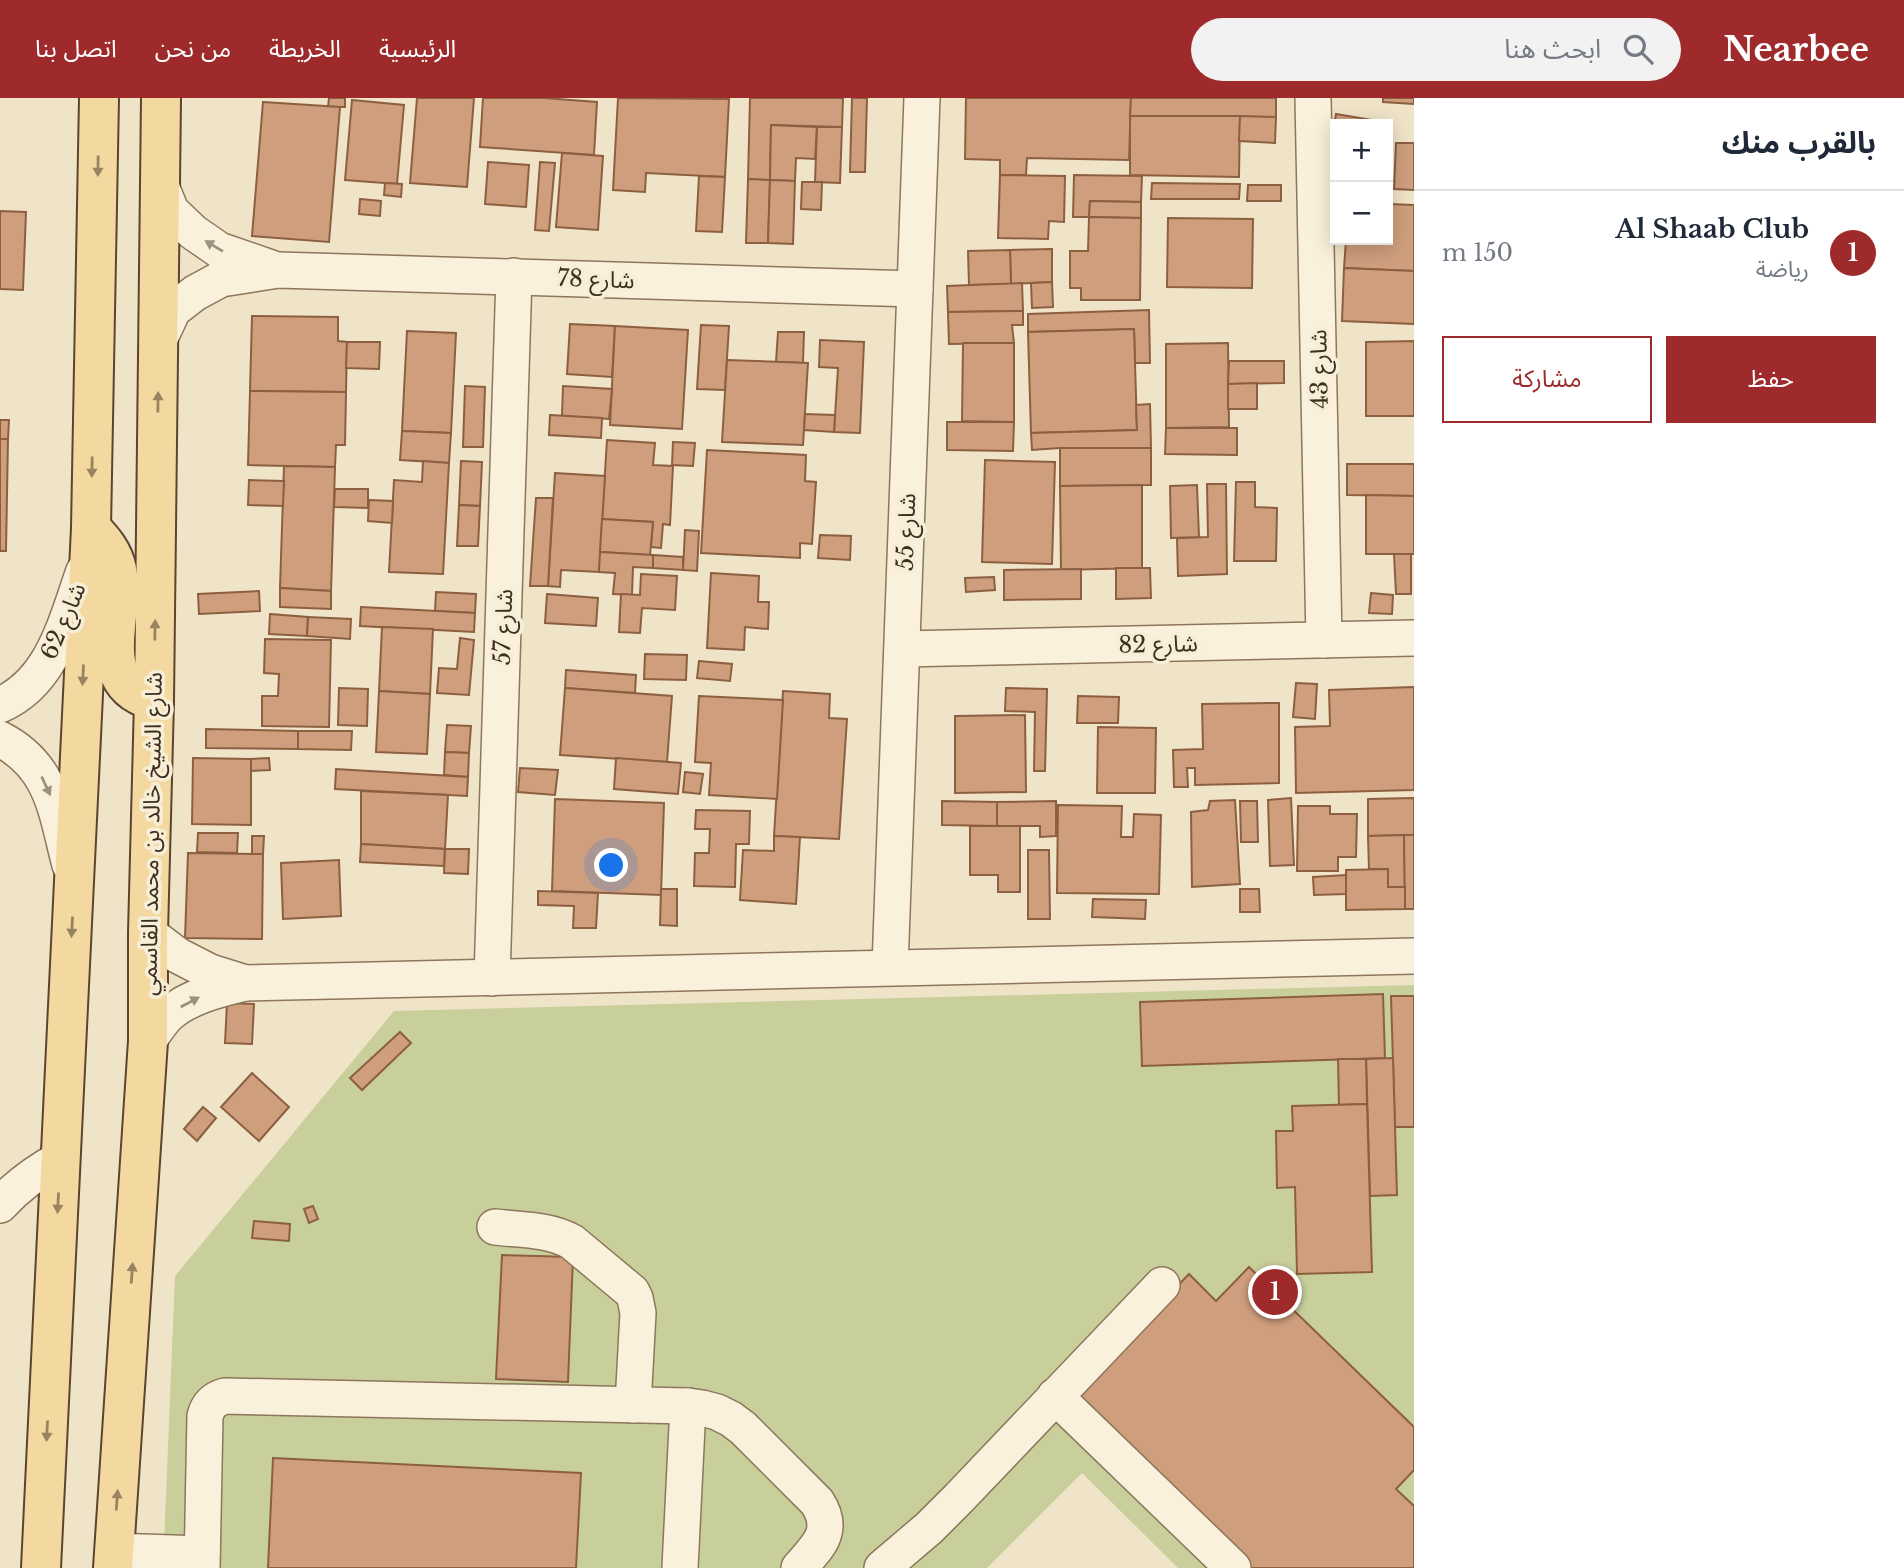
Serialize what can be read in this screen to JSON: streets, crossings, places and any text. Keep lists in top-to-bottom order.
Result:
{
  "streets": {
    "main road": ["شارع الشيخ خالد بن محمد القاسمي"],
    "street": [
      "شارع 78",
      "شارع 43",
      "شارع 55",
      "شارع 62",
      "شارع 57",
      "شارع 82"
    ]
  },
  "crossings": [
    ["شارع 78", "شارع 55"],
    ["شارع 78", "شارع 57"],
    ["شارع 78", "شارع الشيخ خالد بن محمد القاسمي"],
    ["شارع 43", "شارع 82"],
    ["شارع 55", "شارع 82"]
  ],
  "page": {
    "header": "Nearbee",
    "search": "ابحث هنا",
    "nav": [
      "الرئيسية",
      "الخريطة",
      "من نحن",
      "اتصل بنا"
    ],
    "heading": "بالقرب منك",
    "map_buttons": ["+", "−"],
    "list": [
      {
        "mark": "1",
        "name": "Al Shaab Club",
        "note": "رياضة",
        "value": "150 m"
      }
    ],
    "buttons": ["حفظ", "مشاركة"],
    "pins": "1"
  }
}
